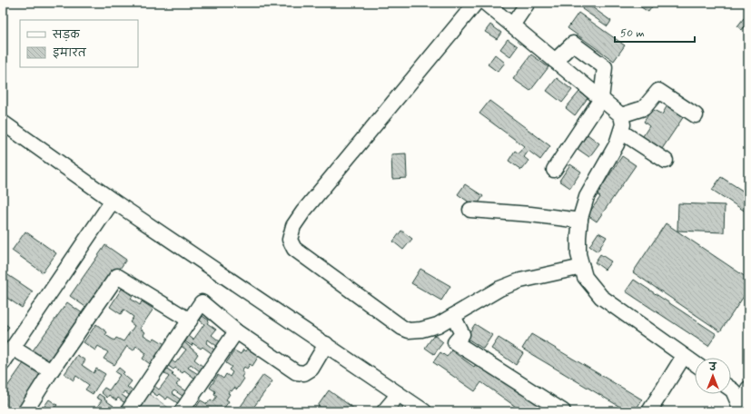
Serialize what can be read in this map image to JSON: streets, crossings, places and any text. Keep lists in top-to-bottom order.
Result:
{
  "legend": ["सड़क", "इमारत"],
  "scale_bar": "50 m",
  "north": "top"
}
